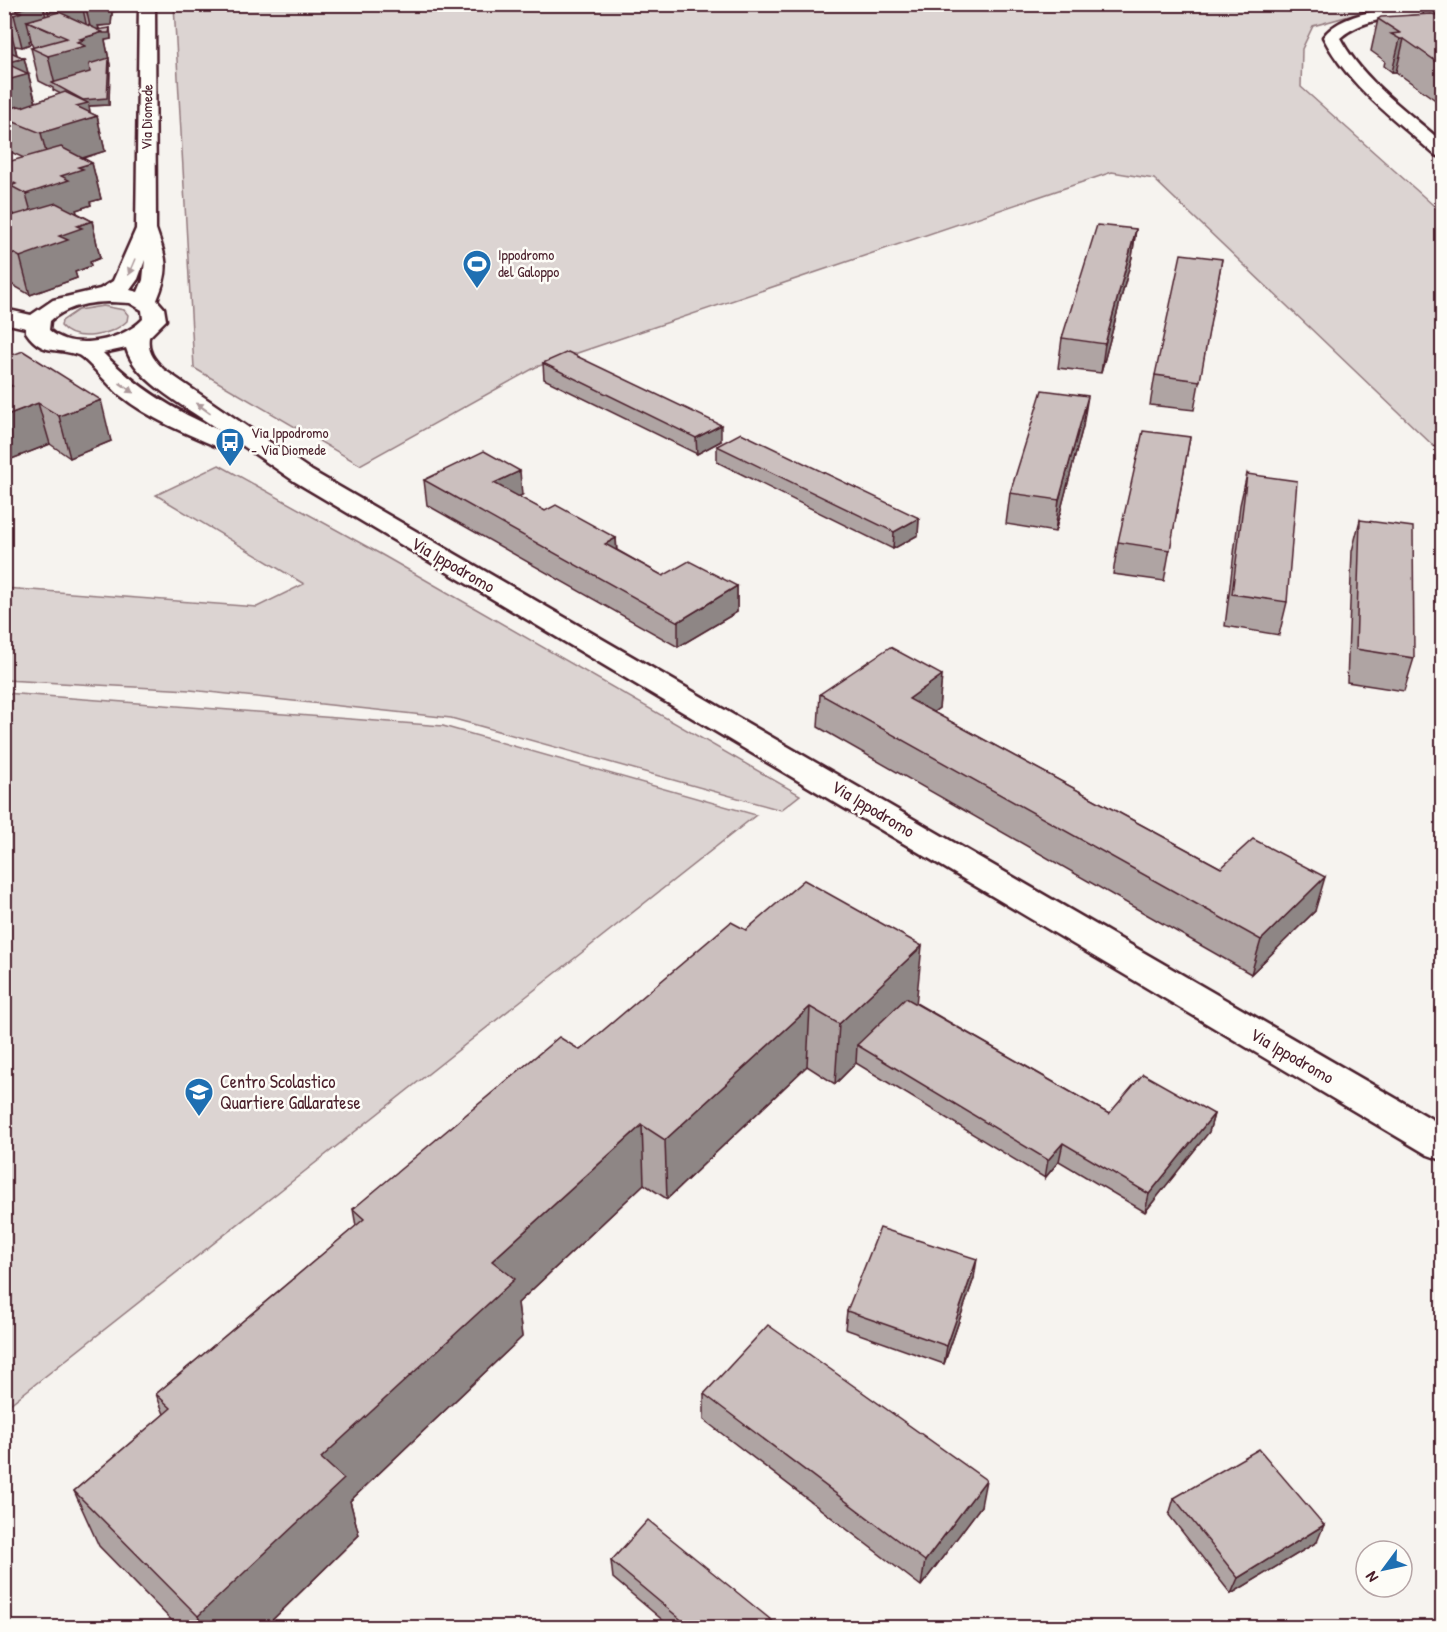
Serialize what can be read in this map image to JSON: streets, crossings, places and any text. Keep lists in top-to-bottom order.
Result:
{
  "streets": {
    "street": ["Via Diomede", "Via Ippodromo"]
  },
  "places": {
    "sports": ["Ippodromo del Galoppo"],
    "bus stop": ["Via Ippodromo - Via Diomede"],
    "school or university": ["Centro Scolastico Quartiere Gallaratese"]
  },
  "north": "bottom left"
}
